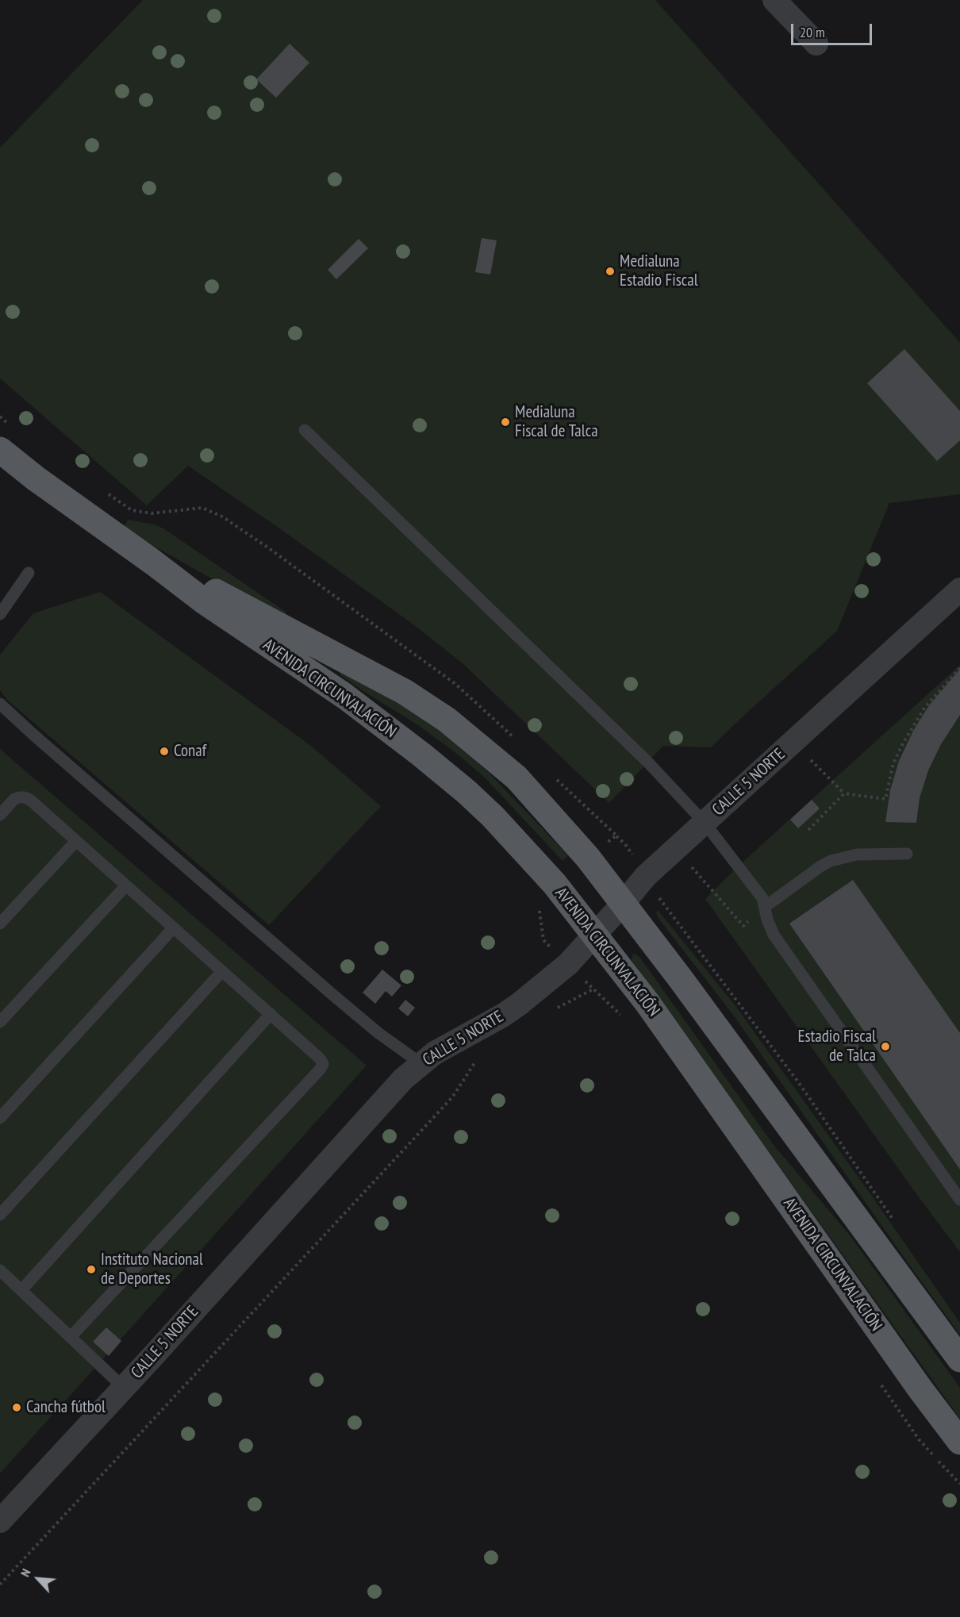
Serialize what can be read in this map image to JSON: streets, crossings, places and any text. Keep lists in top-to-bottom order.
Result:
{
  "streets": {
    "main road": ["AVENIDA CIRCUNVALACIÓN"],
    "street": ["CALLE 5 NORTE"]
  },
  "crossings": [
    ["AVENIDA CIRCUNVALACIÓN", "CALLE 5 NORTE"]
  ],
  "places": [
    "Medialuna Estadio Fiscal",
    "Medialuna Fiscal de Talca",
    "Conaf",
    "Estadio Fiscal de Talca",
    "Instituto Nacional de Deportes",
    "Cancha fútbol"
  ],
  "scale_bar": "20 m",
  "north": "top left"
}
